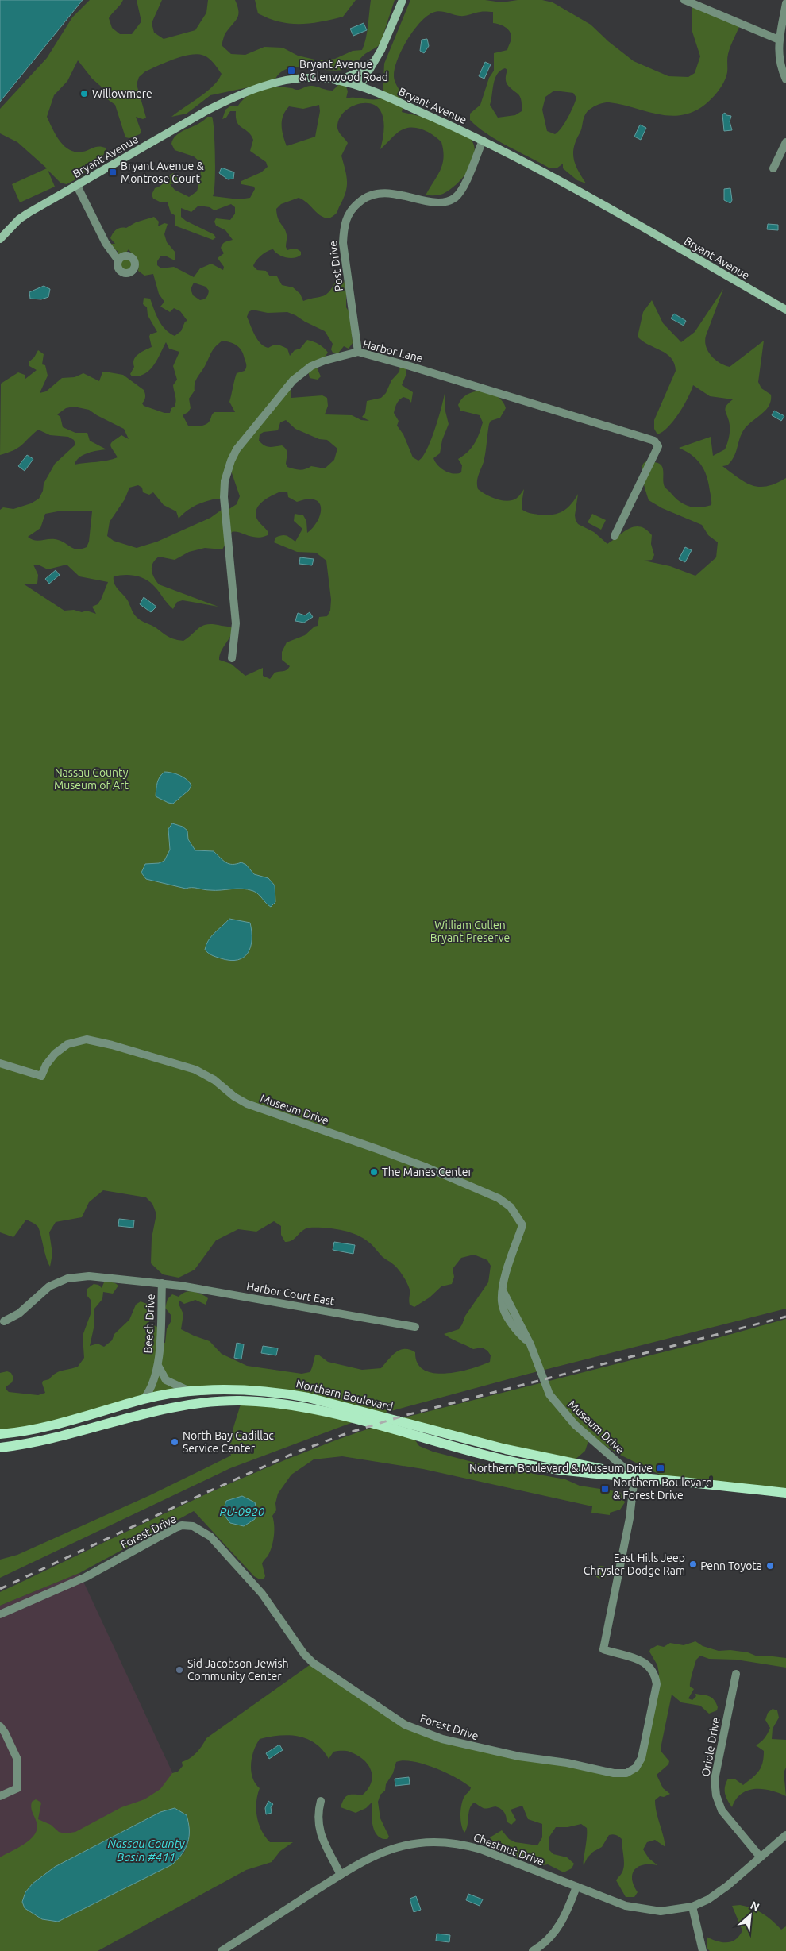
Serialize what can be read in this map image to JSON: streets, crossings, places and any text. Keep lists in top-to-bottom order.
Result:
{
  "streets": {
    "main road": ["Bryant Avenue", "Northern Boulevard"],
    "street": [
      "Post Drive",
      "Harbor Lane",
      "Museum Drive",
      "Harbor Court East",
      "Beech Drive",
      "Forest Drive",
      "Oriole Drive",
      "Chestnut Drive"
    ]
  },
  "crossings": [
    ["Bryant Avenue", "Post Drive"],
    ["Post Drive", "Harbor Lane"],
    ["Museum Drive", "Northern Boulevard"],
    ["Museum Drive", "Forest Drive"],
    ["Harbor Court East", "Beech Drive"],
    ["Beech Drive", "Northern Boulevard"],
    ["Northern Boulevard", "Forest Drive"],
    ["Oriole Drive", "Chestnut Drive"]
  ],
  "water": ["PU-0920", "Nassau County Basin #411"],
  "parks": ["Nassau County Museum of Art", "William Cullen Bryant Preserve"],
  "places": {
    "transit": [
      "Bryant Avenue & Glenwood Road",
      "Bryant Avenue & Montrose Court",
      "Northern Boulevard & Museum Drive",
      "Northern Boulevard & Forest Drive"
    ],
    "other": [
      "Willowmere",
      "The Manes Center",
      "North Bay Cadillac Service Center",
      "East Hills Jeep Chrysler Dodge Ram",
      "Penn Toyota",
      "Sid Jacobson Jewish Community Center"
    ]
  },
  "north": "top right"
}
